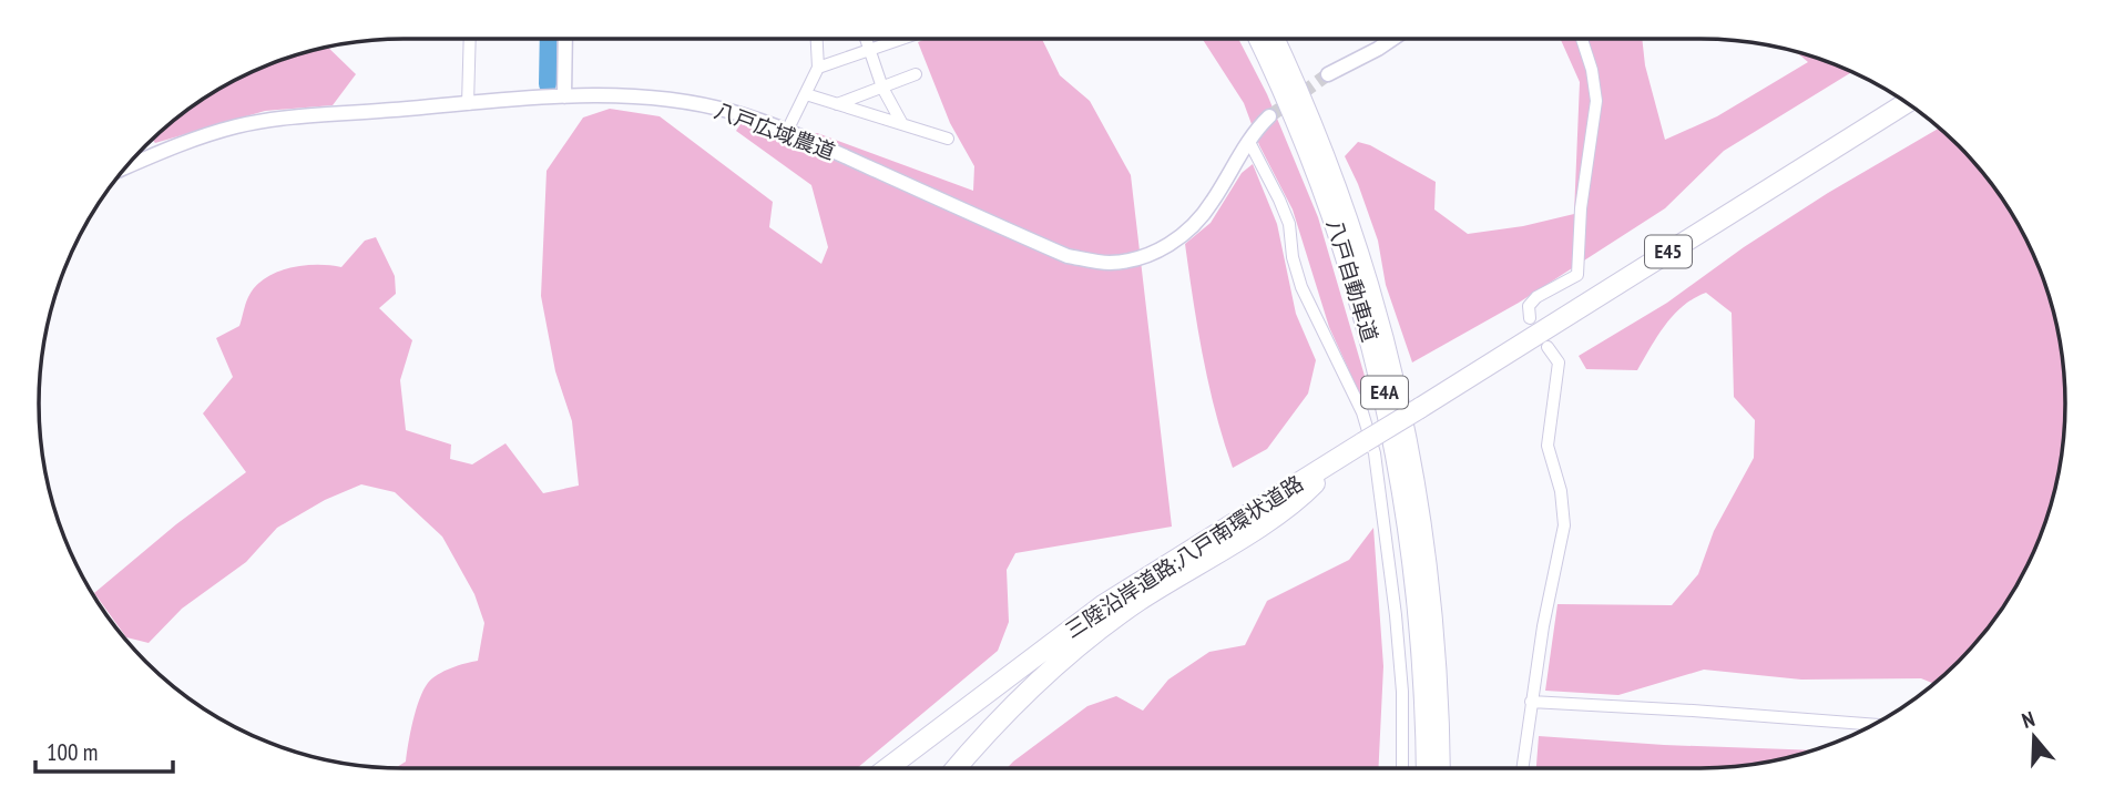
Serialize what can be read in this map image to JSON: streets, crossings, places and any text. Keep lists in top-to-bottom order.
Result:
{
  "streets": {
    "highway": [
      "E45",
      "八戸自動車道",
      "E4A",
      "三陸沿岸道路;八戸南環状道路"
    ],
    "street": ["八戸広域農道"]
  },
  "scale_bar": "100 m",
  "north": "top"
}
